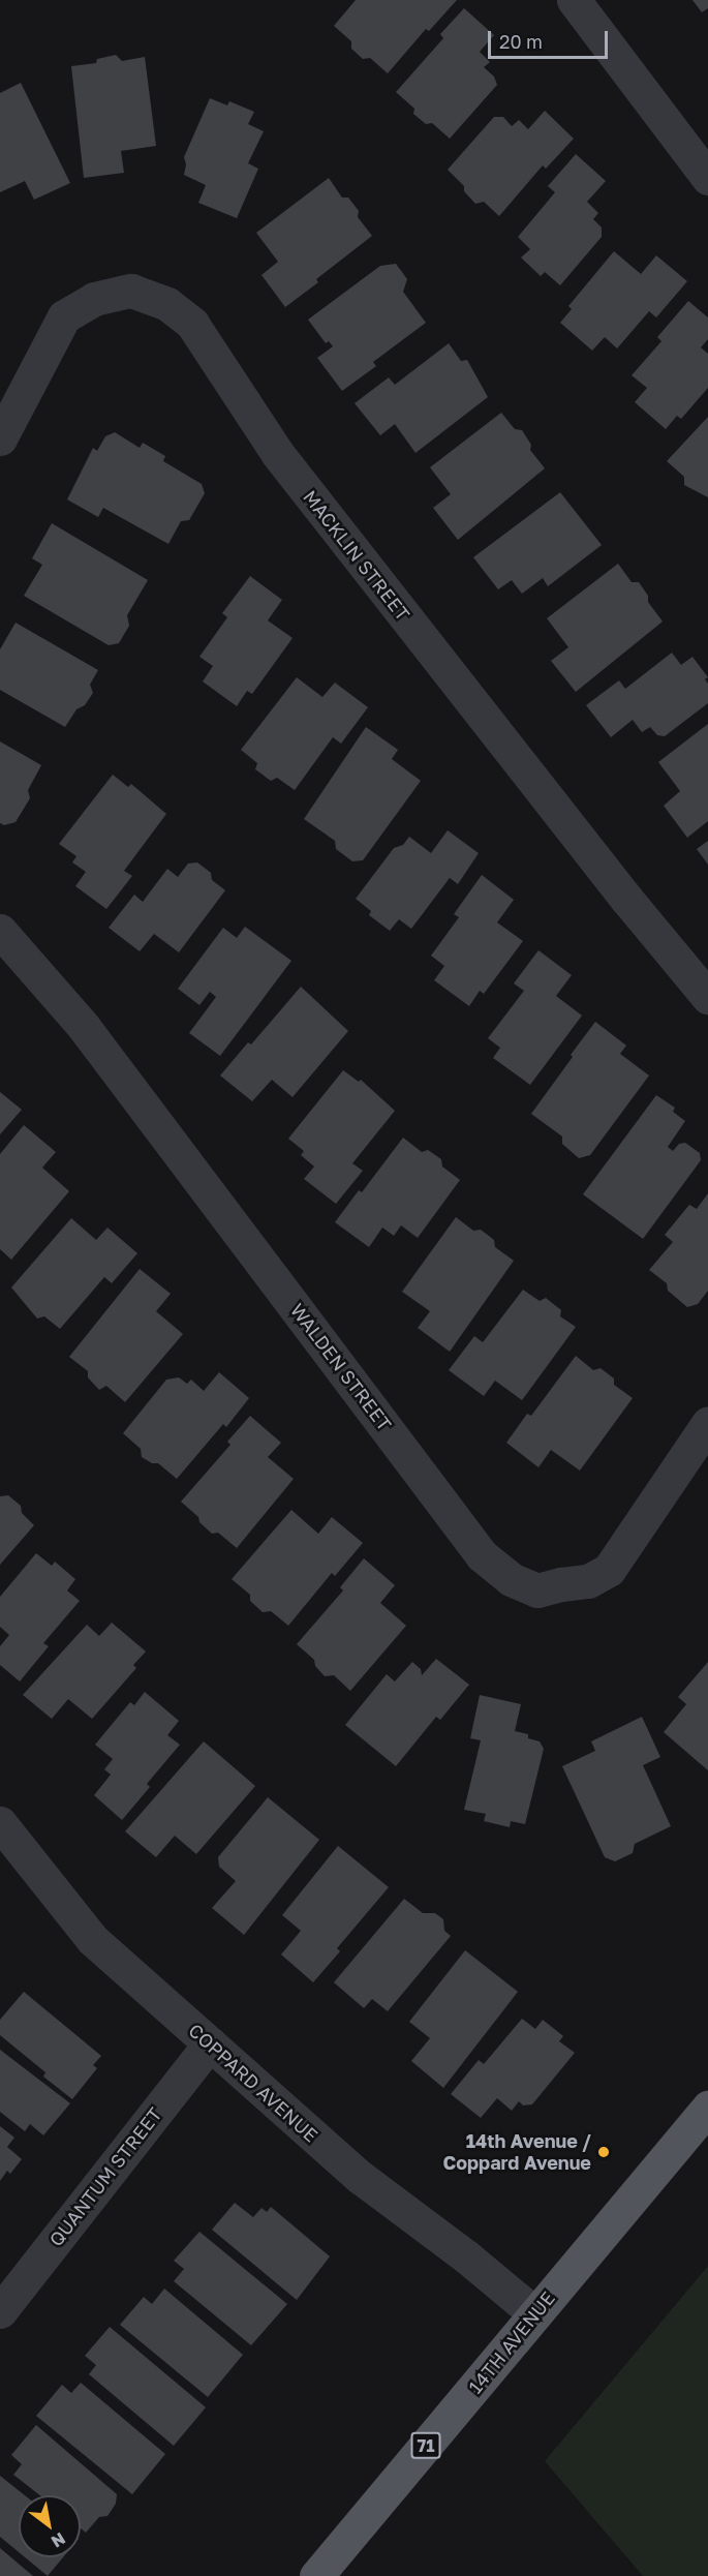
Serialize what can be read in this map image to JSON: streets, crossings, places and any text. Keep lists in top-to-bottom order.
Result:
{
  "streets": {
    "main road": ["14TH AVENUE", "71"],
    "street": [
      "MACKLIN STREET",
      "WALDEN STREET",
      "COPPARD AVENUE",
      "QUANTUM STREET"
    ]
  },
  "crossings": [
    ["COPPARD AVENUE", "QUANTUM STREET"],
    ["COPPARD AVENUE", "14TH AVENUE"]
  ],
  "places": ["14th Avenue / Coppard Avenue"],
  "scale_bar": "20 m",
  "north": "bottom right"
}
